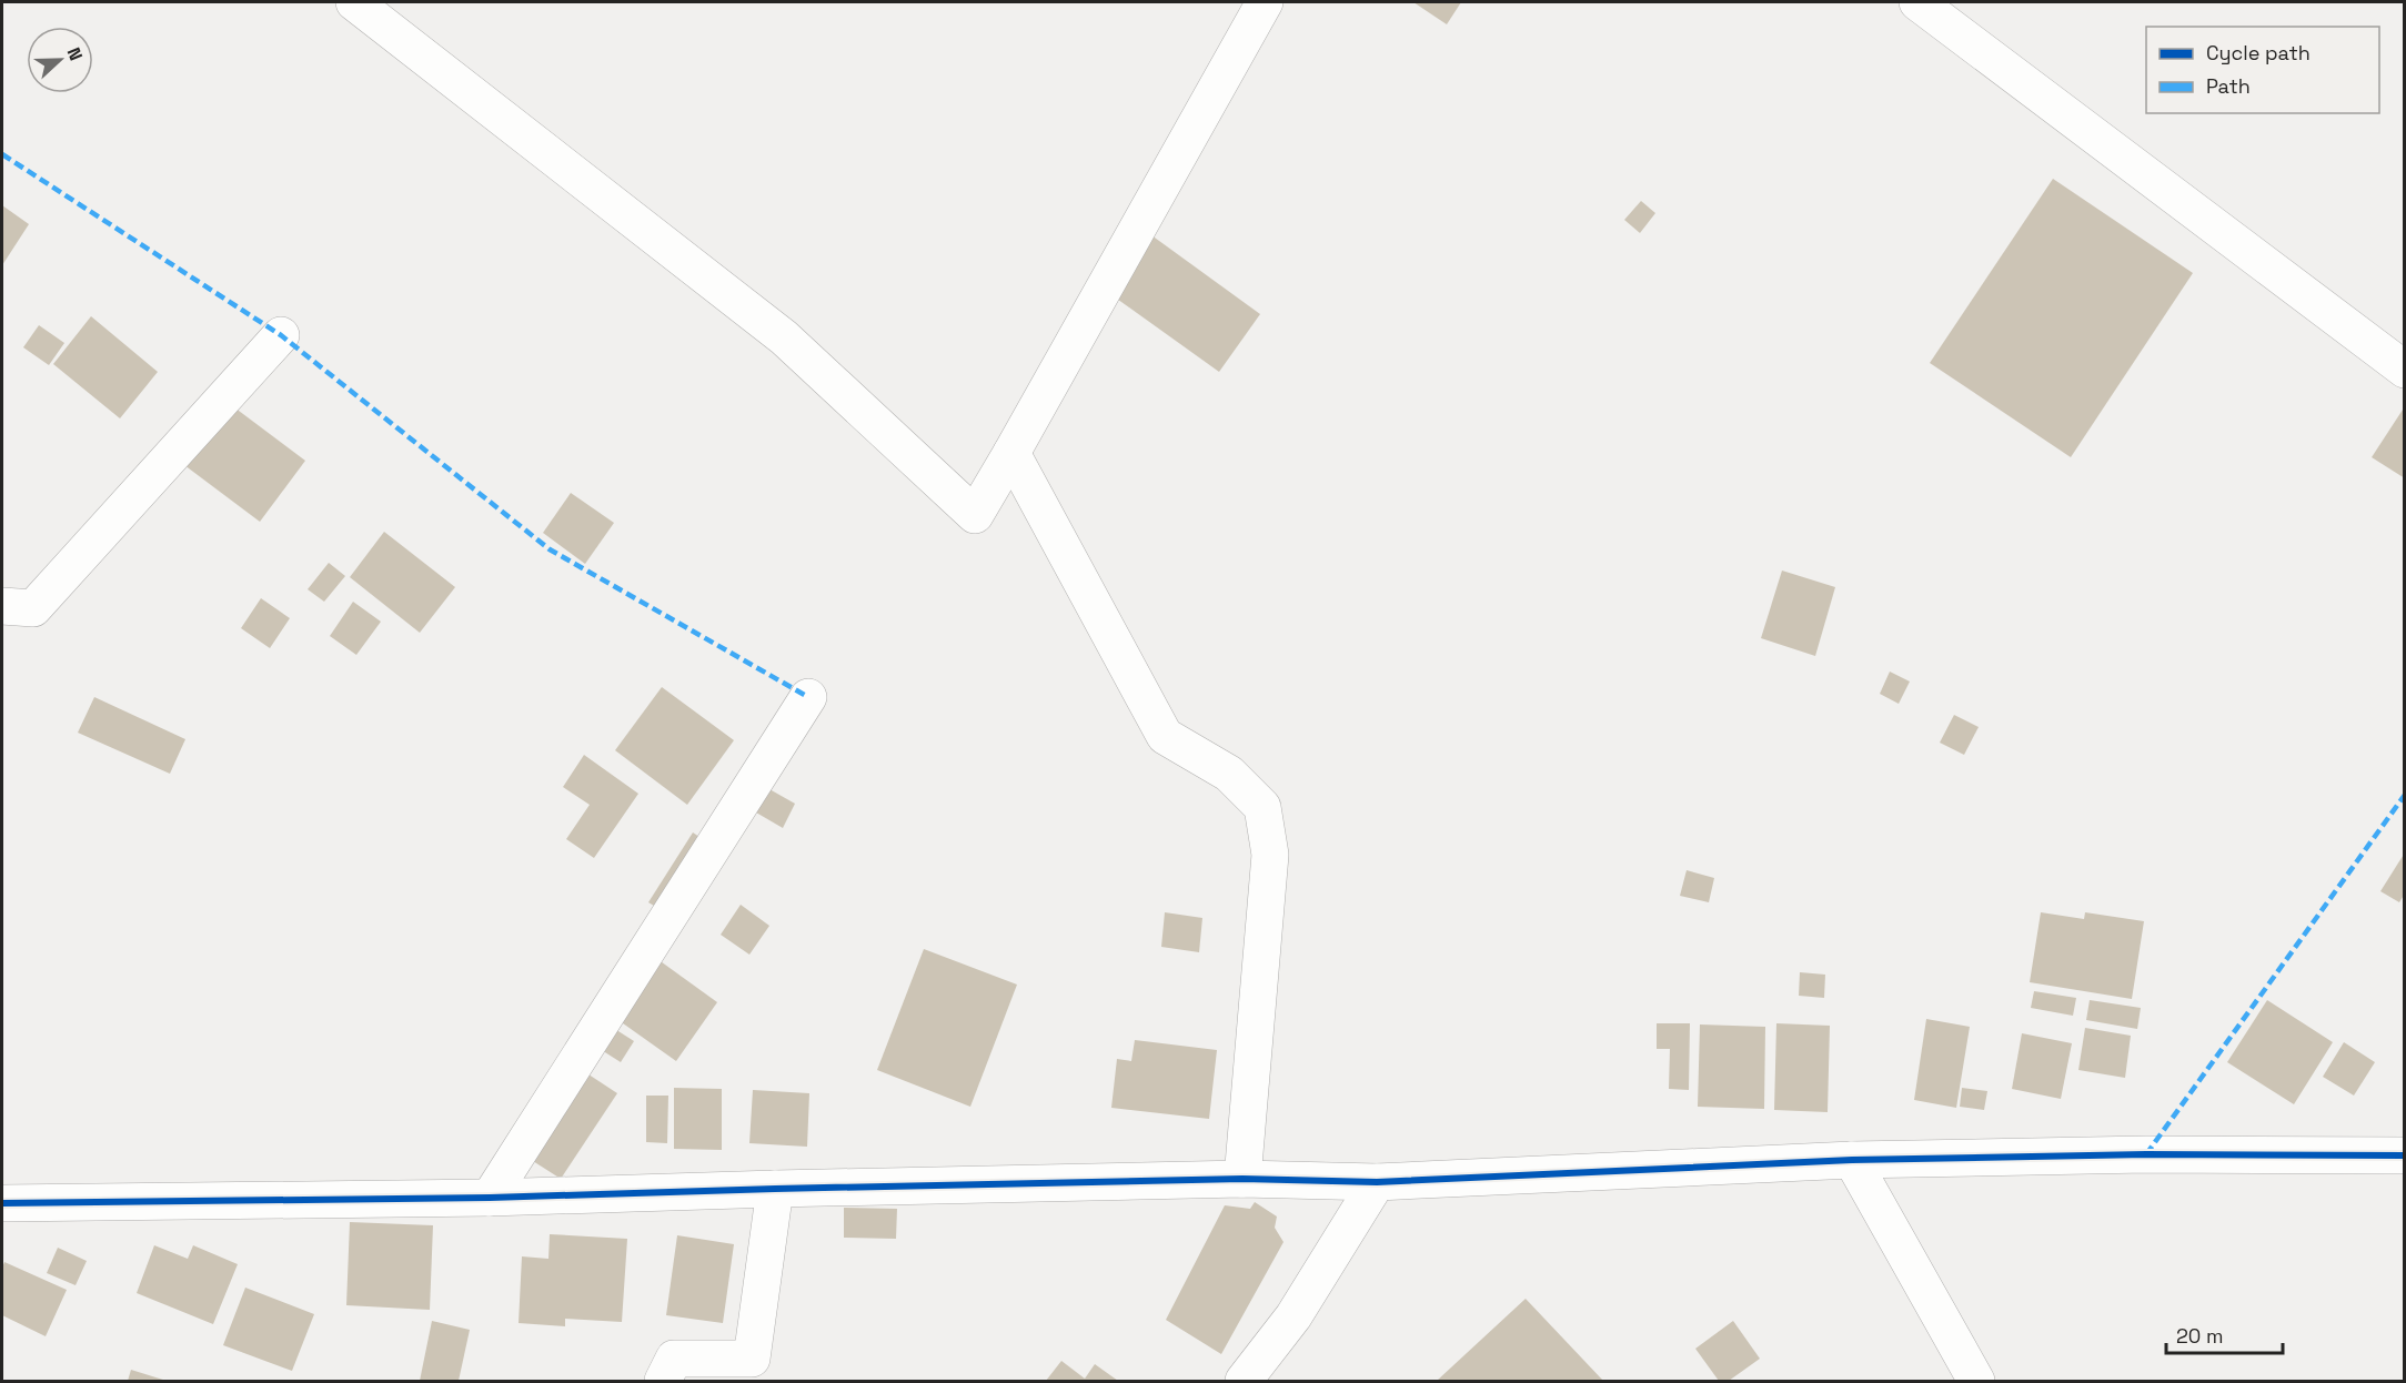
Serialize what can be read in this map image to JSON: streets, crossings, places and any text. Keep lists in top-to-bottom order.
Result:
{
  "legend": ["Cycle path", "Path"],
  "scale_bar": "20 m",
  "north": "right"
}
